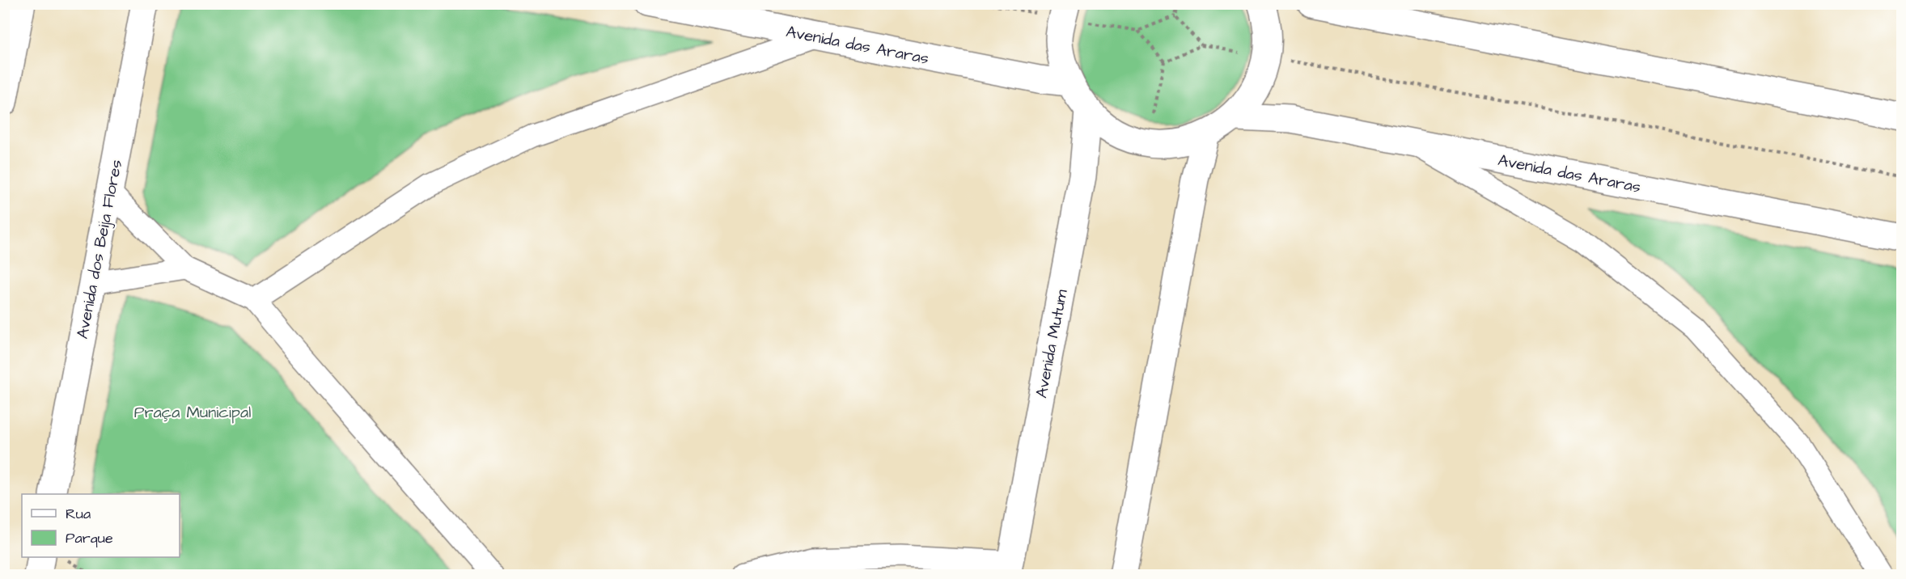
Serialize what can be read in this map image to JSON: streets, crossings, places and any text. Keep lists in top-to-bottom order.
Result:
{
  "streets": {
    "street": ["Avenida das Araras", "Avenida dos Beija Flores", "Avenida Mutum"]
  },
  "parks": ["Praça Municipal"],
  "legend": ["Rua", "Parque"]
}
